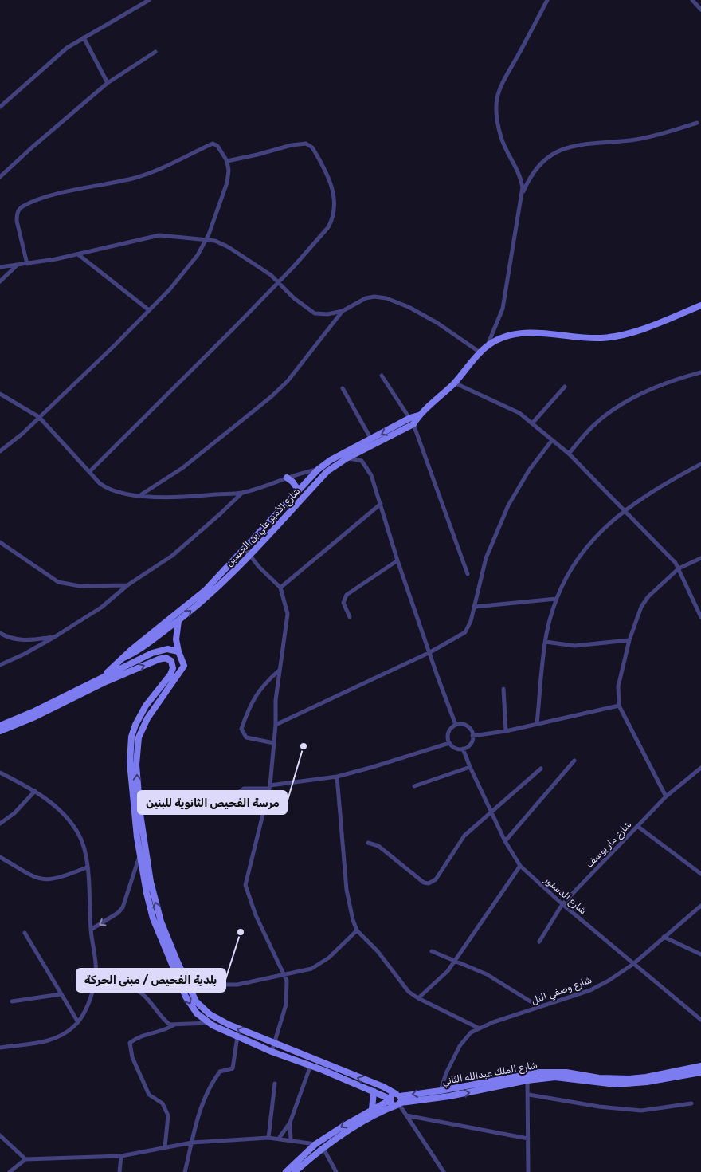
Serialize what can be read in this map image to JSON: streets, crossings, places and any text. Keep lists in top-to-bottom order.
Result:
{
  "streets": {
    "street": [
      "شارع الأمير علي بن الحسين",
      "شارع مار يوسف",
      "شارع الدستور",
      "شارع وصفي التل",
      "شارع الملك عبدالله الثاني"
    ]
  },
  "crossings": [
    ["شارع مار يوسف", "شارع الدستور"],
    ["شارع الدستور", "شارع وصفي التل"],
    ["شارع وصفي التل", "شارع الملك عبدالله الثاني"]
  ],
  "places": ["مرسة الفحيص الثانوية للبنين", "بلدية الفحيص / مبنى الحركة"]
}
